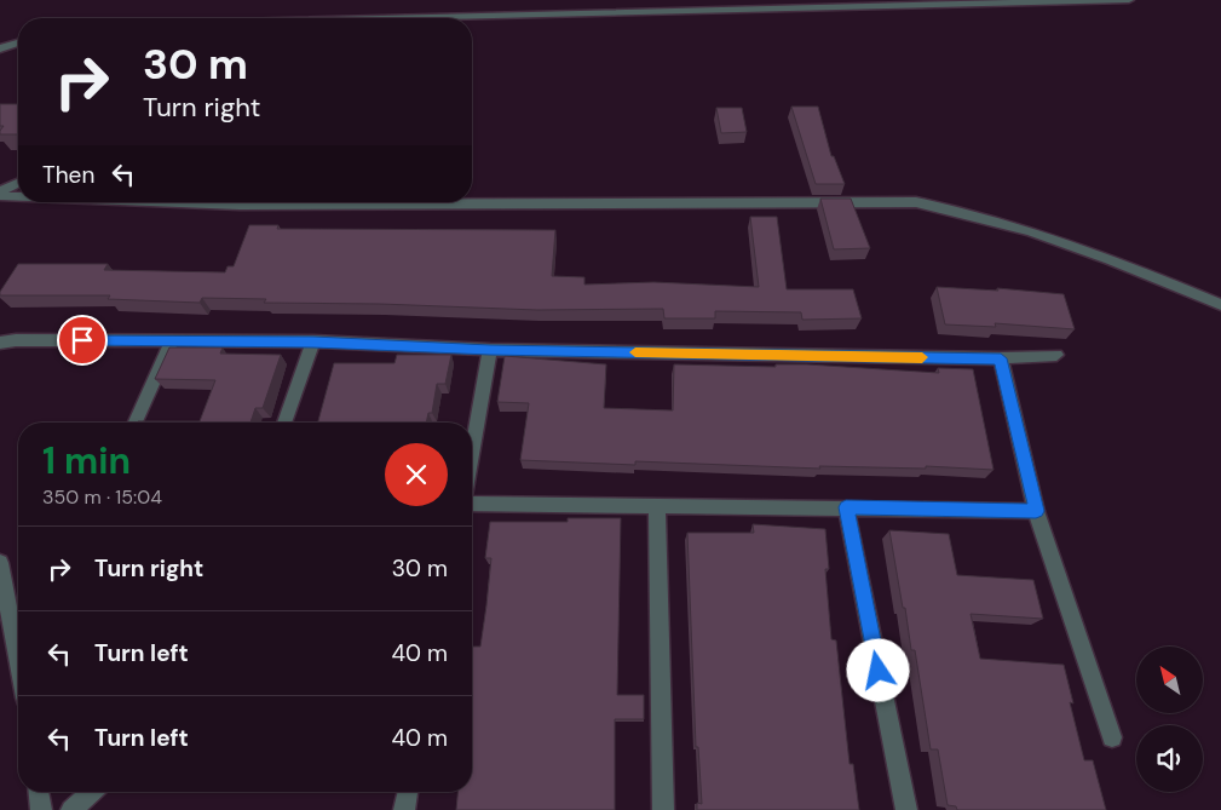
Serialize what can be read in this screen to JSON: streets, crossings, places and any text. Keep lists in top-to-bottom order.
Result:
{
  "north": "top left",
  "page": {
    "turn": ["30 m", "Turn right"],
    "then": "Then",
    "heading": ["1 min", "350 m · 15:04"],
    "list": [
      {
        "name": "Turn right",
        "value": "30 m"
      },
      {
        "name": "Turn left",
        "value": "40 m"
      },
      {
        "name": "Turn left",
        "value": "40 m"
      }
    ]
  }
}
